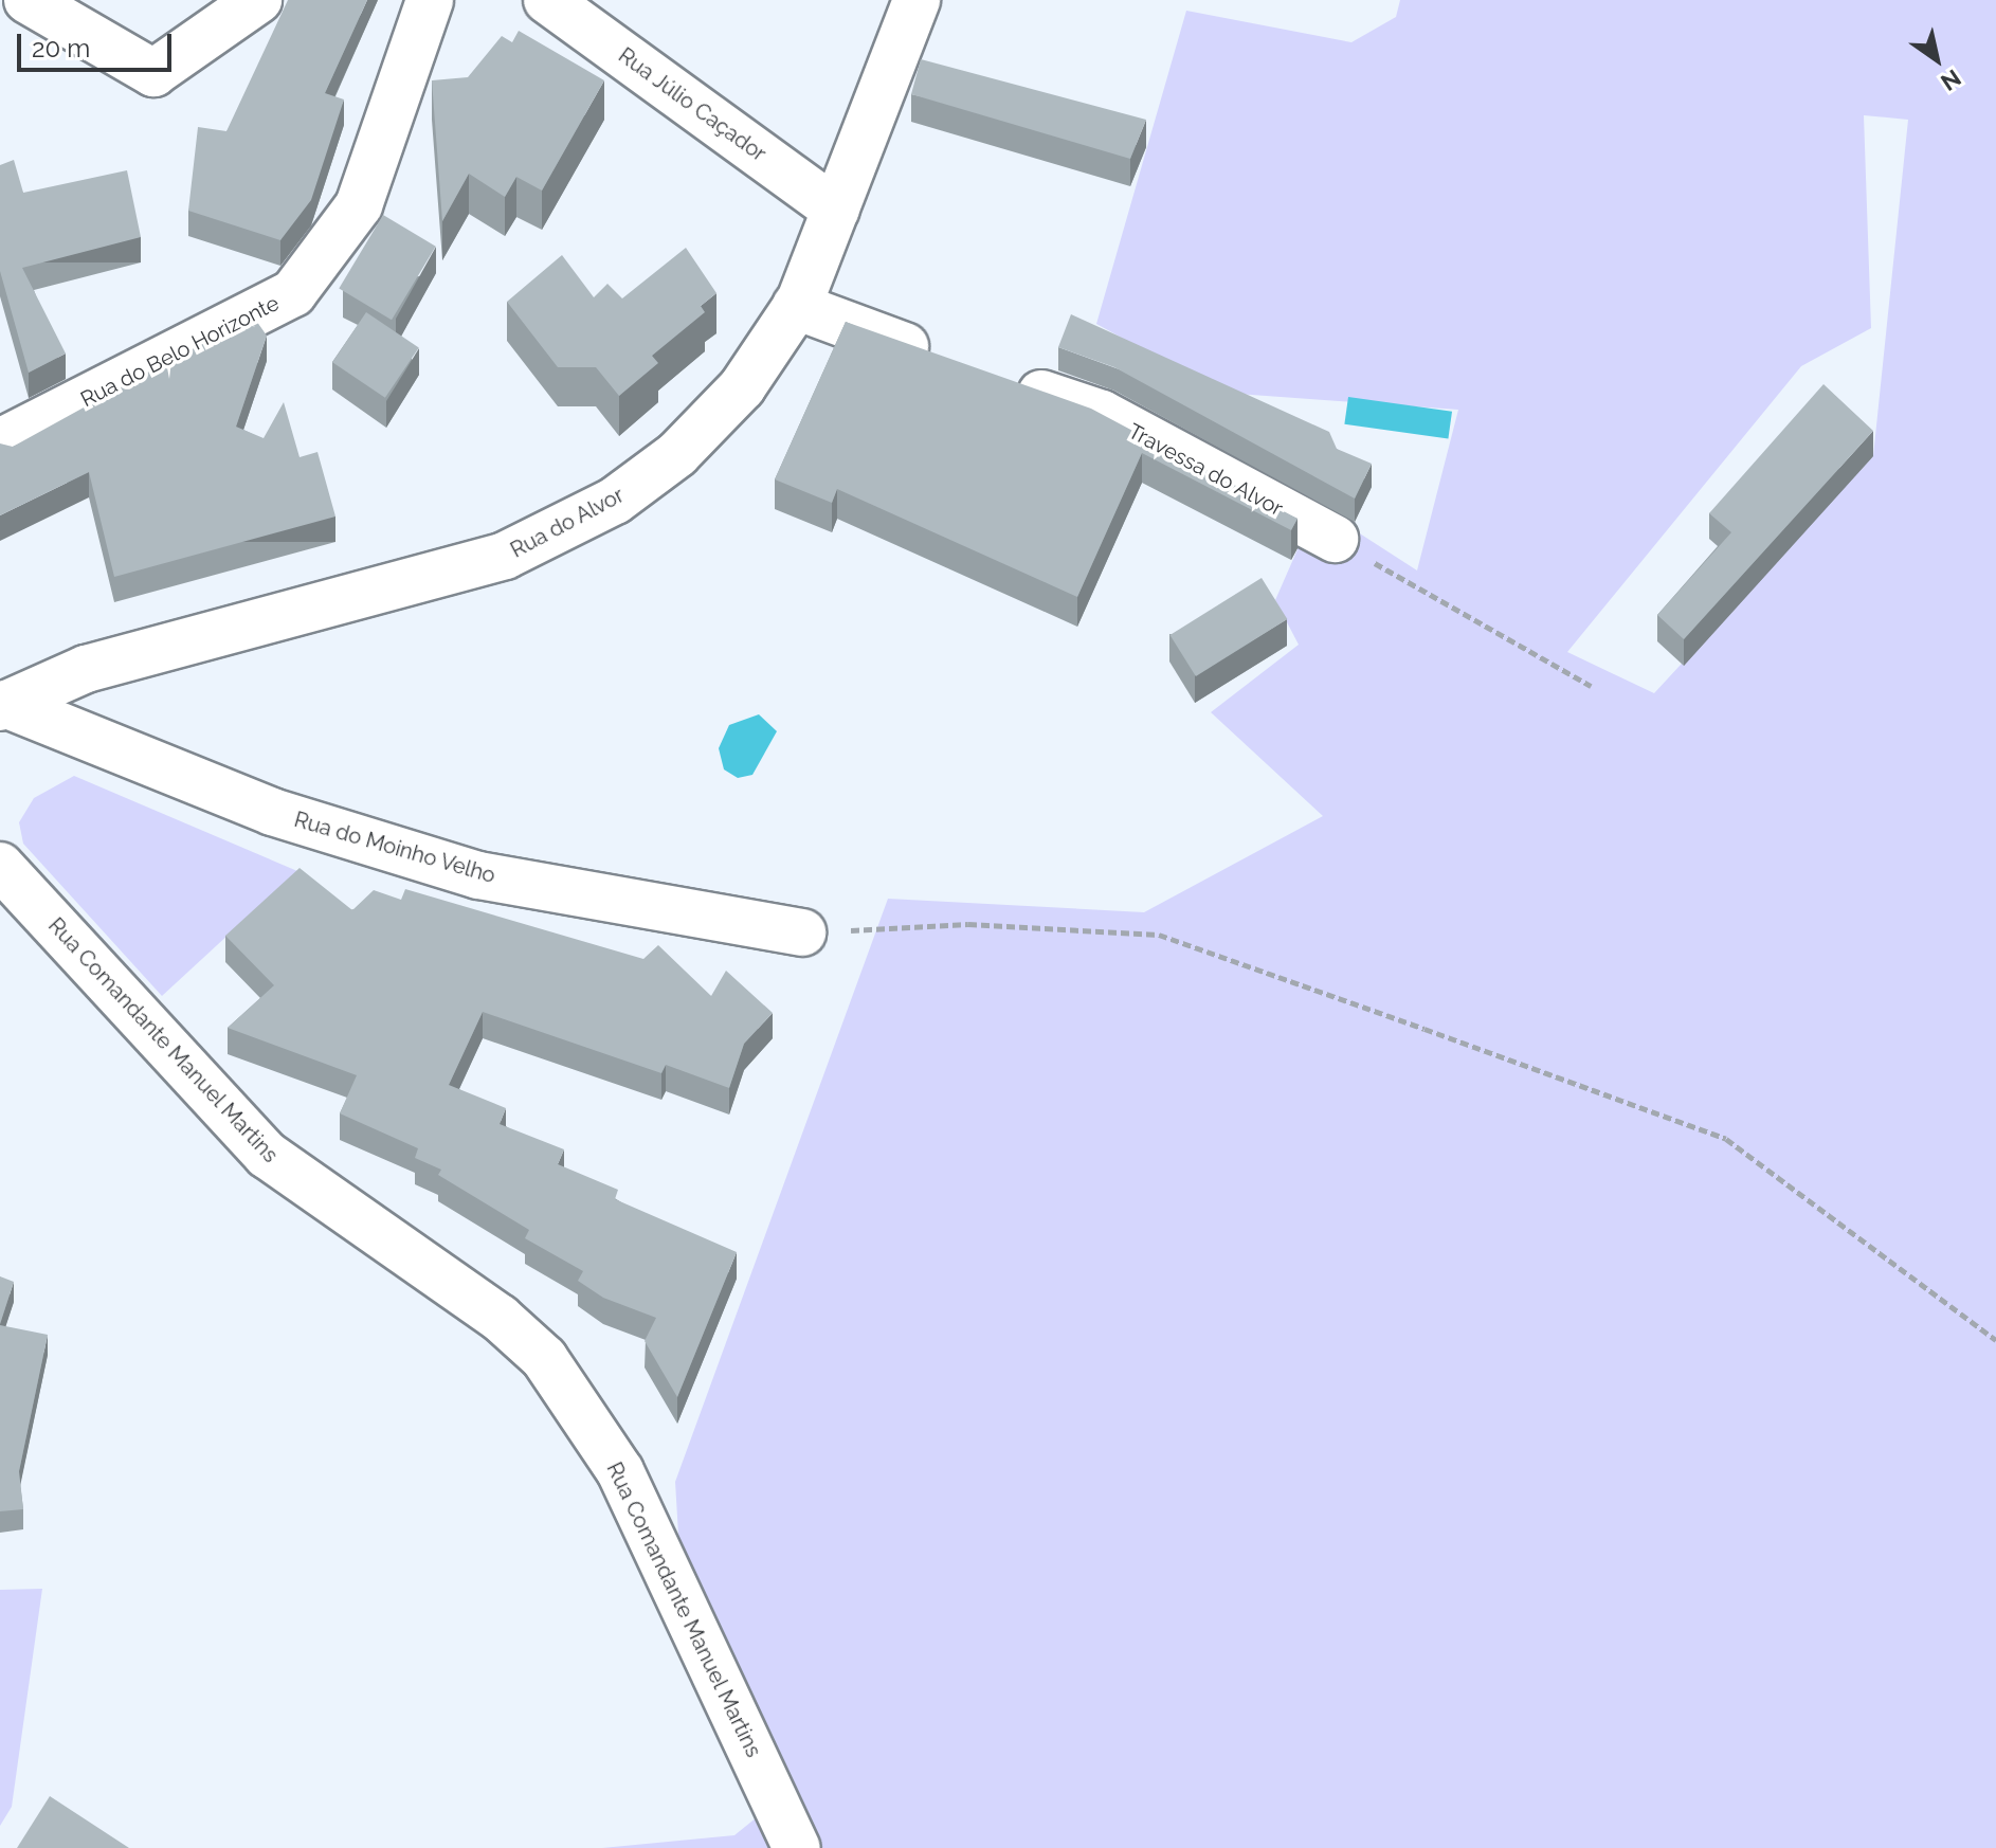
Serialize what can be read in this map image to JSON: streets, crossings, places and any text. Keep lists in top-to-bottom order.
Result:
{
  "streets": {
    "street": [
      "Rua Júlio Caçador",
      "Rua do Belo Horizonte",
      "Travessa do Alvor",
      "Rua do Alvor",
      "Rua do Moinho Velho",
      "Rua Comandante Manuel Martins"
    ]
  },
  "crossings": [
    ["Rua Júlio Caçador", "Rua do Alvor"],
    ["Rua do Alvor", "Rua do Moinho Velho"]
  ],
  "scale_bar": "20 m",
  "north": "bottom right"
}
